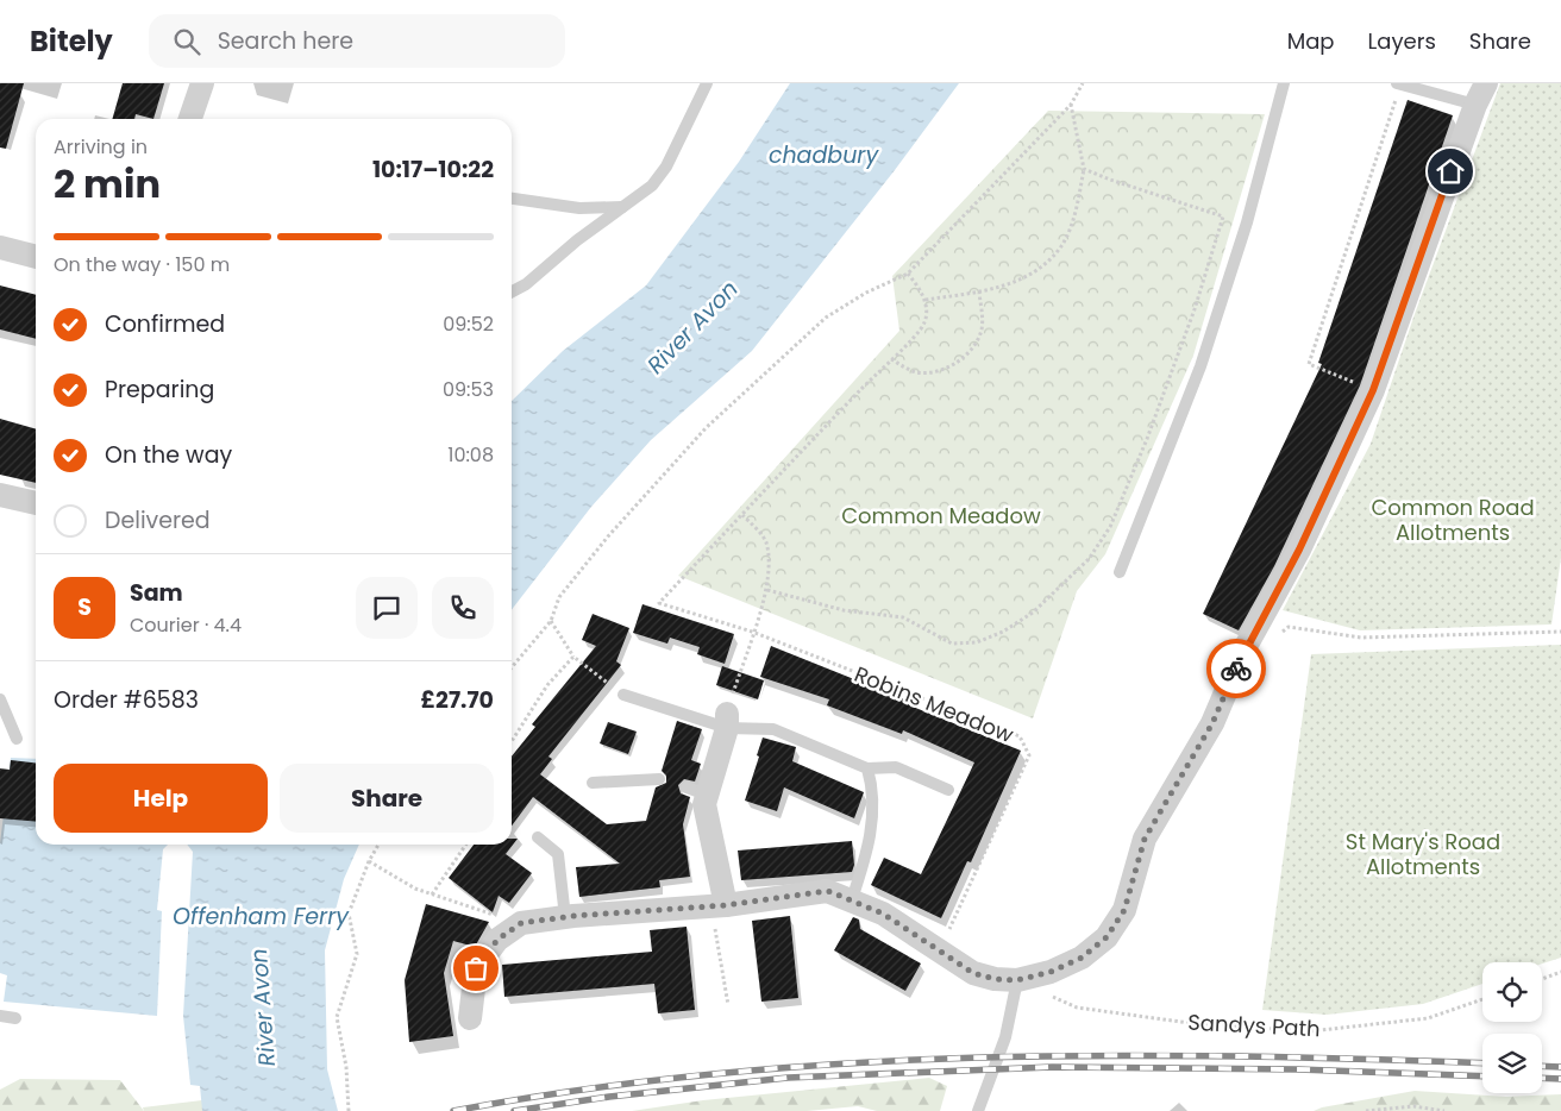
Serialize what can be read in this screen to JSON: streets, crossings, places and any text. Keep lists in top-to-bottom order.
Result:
{
  "streets": {
    "path": ["Robins Meadow", "Sandys Path"]
  },
  "water": ["chadbury", "River Avon", "Offenham Ferry"],
  "parks": ["Common Road Allotments", "Common Meadow", "St Mary's Road Allotments"],
  "page": {
    "header": "Bitely",
    "search": "Search here",
    "nav": ["Map", "Layers", "Share"],
    "heading": ["2 min", "Arriving in", "10:17–10:22"],
    "panel": [
      "Sam",
      "Courier · 4.4",
      "Order #6583",
      "£27.70"
    ],
    "bar": "On the way · 150 m",
    "list": [
      ["Confirmed", "09:52"],
      ["Preparing", "09:53"],
      ["On the way", "10:08"],
      "Delivered"
    ],
    "round": "S",
    "buttons": ["Help", "Share"]
  }
}
